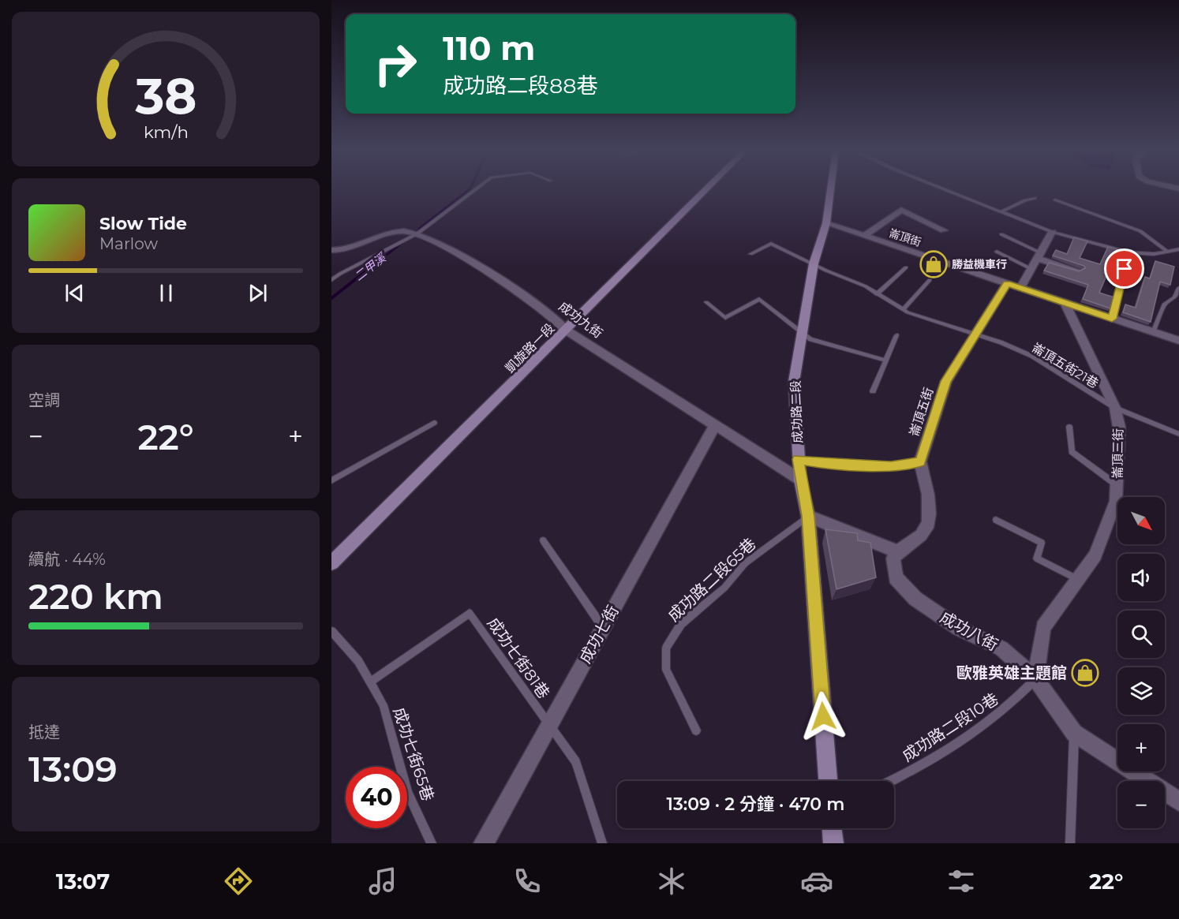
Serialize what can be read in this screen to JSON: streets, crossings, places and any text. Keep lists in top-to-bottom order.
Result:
{
  "streets": {
    "street": [
      "崙頂街",
      "成功九街",
      "凱旋路一段",
      "成功路二段",
      "崙頂五街",
      "崙頂三街",
      "成功八街",
      "成功七街"
    ],
    "lane": [
      "崙頂五街21巷",
      "成功路二段65巷",
      "成功七街81巷",
      "成功路二段10巷",
      "成功七街65巷"
    ]
  },
  "crossings": [
    ["崙頂街", "成功路二段"],
    ["崙頂街", "崙頂五街"],
    ["崙頂街", "崙頂三街"],
    ["成功九街", "凱旋路一段"],
    ["成功九街", "成功路二段"],
    ["成功九街", "成功七街"],
    ["崙頂五街21巷", "成功路二段"],
    ["崙頂五街21巷", "崙頂五街"],
    ["崙頂五街21巷", "崙頂三街"],
    ["成功路二段", "成功路二段65巷"],
    ["崙頂三街", "成功八街"],
    ["崙頂三街", "成功路二段10巷"],
    ["成功八街", "成功路二段10巷"],
    ["成功七街", "成功七街81巷"],
    ["成功七街81巷", "成功七街65巷"]
  ],
  "water": ["二甲溪"],
  "places": {
    "shop": ["勝益機車行", "歐雅英雄主題館"]
  },
  "north": "bottom right",
  "page": {
    "turn": ["110 m", "成功路二段88巷"],
    "song": ["Slow Tide", "Marlow"],
    "tile": [
      "空調",
      ["續航 · 44%", "220 km"],
      ["抵達", "13:09"]
    ],
    "heat": ["−", "22°", "+"],
    "map_buttons": ["+", "−"],
    "limit": "40",
    "trip": "13:09 · 2 分鐘 · 470 m",
    "tabs": ["13:07", "22°"],
    "gauge": ["38", "km/h"]
  }
}
